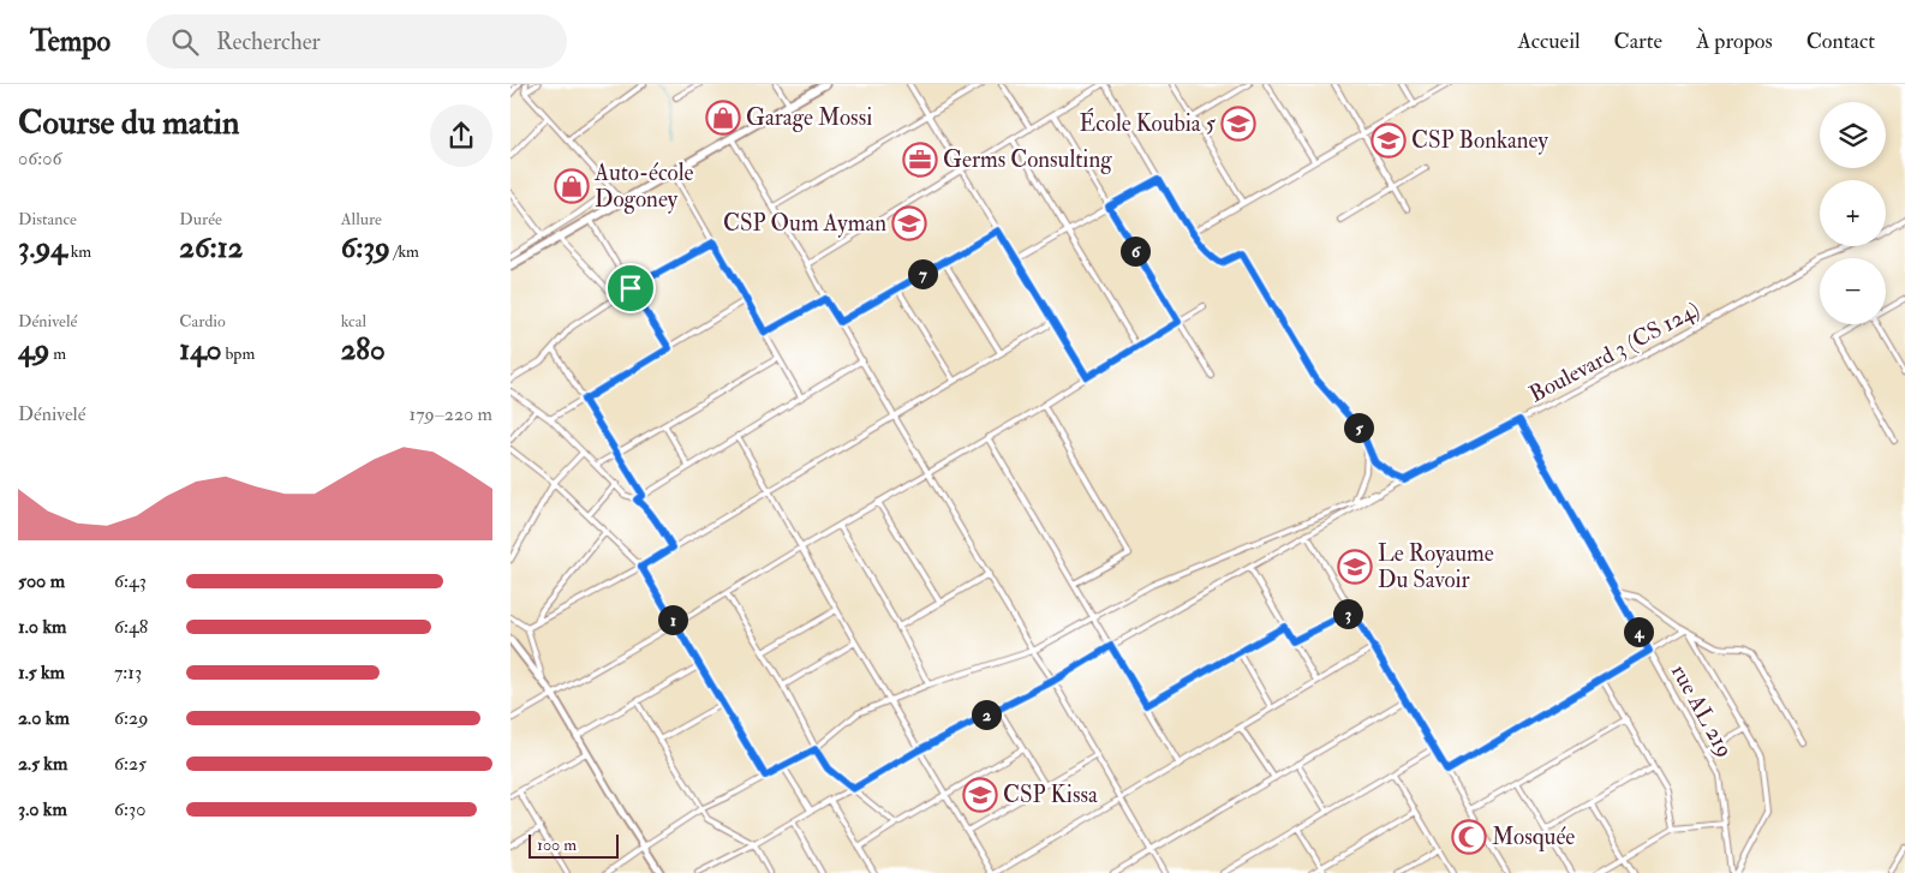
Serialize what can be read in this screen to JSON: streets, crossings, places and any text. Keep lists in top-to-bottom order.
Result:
{
  "streets": {
    "street": ["Boulevard 3 (CS 124)", "rue AL 219"]
  },
  "crossings": [
    ["Boulevard 3 (CS 124)", "rue AL 219"]
  ],
  "places": {
    "shop": ["Garage Mossi", "Auto-école Dogoney"],
    "school or university": [
      "École Koubia 5",
      "CSP Bonkaney",
      "CSP Oum Ayman",
      "Le Royaume Du Savoir",
      "CSP Kissa"
    ],
    "office": ["Germs Consulting"],
    "mosque": ["Mosquée"]
  },
  "scale_bar": "100 m",
  "page": {
    "header": "Tempo",
    "search": "Rechercher",
    "nav": [
      "Accueil",
      "Carte",
      "À propos",
      "Contact"
    ],
    "heading": ["Course du matin", "06:06"],
    "map_buttons": ["+", "−"],
    "stats": [
      ["Distance", "3.94 km"],
      ["Durée", "26:12"],
      ["Allure", "6:39 /km"],
      ["Dénivelé", "49 m"],
      ["Cardio", "140 bpm"],
      ["kcal", "280"]
    ],
    "pins": [
      "6",
      "7",
      "5",
      "3",
      "1",
      "4",
      "2"
    ],
    "chart": ["Dénivelé", "179–220 m"],
    "list": [
      {
        "name": "500 m",
        "note": "6:43"
      },
      {
        "name": "1.0 km",
        "note": "6:48"
      },
      {
        "name": "1.5 km",
        "note": "7:13"
      },
      {
        "name": "2.0 km",
        "note": "6:29"
      },
      {
        "name": "2.5 km",
        "note": "6:25"
      },
      {
        "name": "3.0 km",
        "note": "6:30"
      }
    ],
    "scale": "100 m"
  }
}
